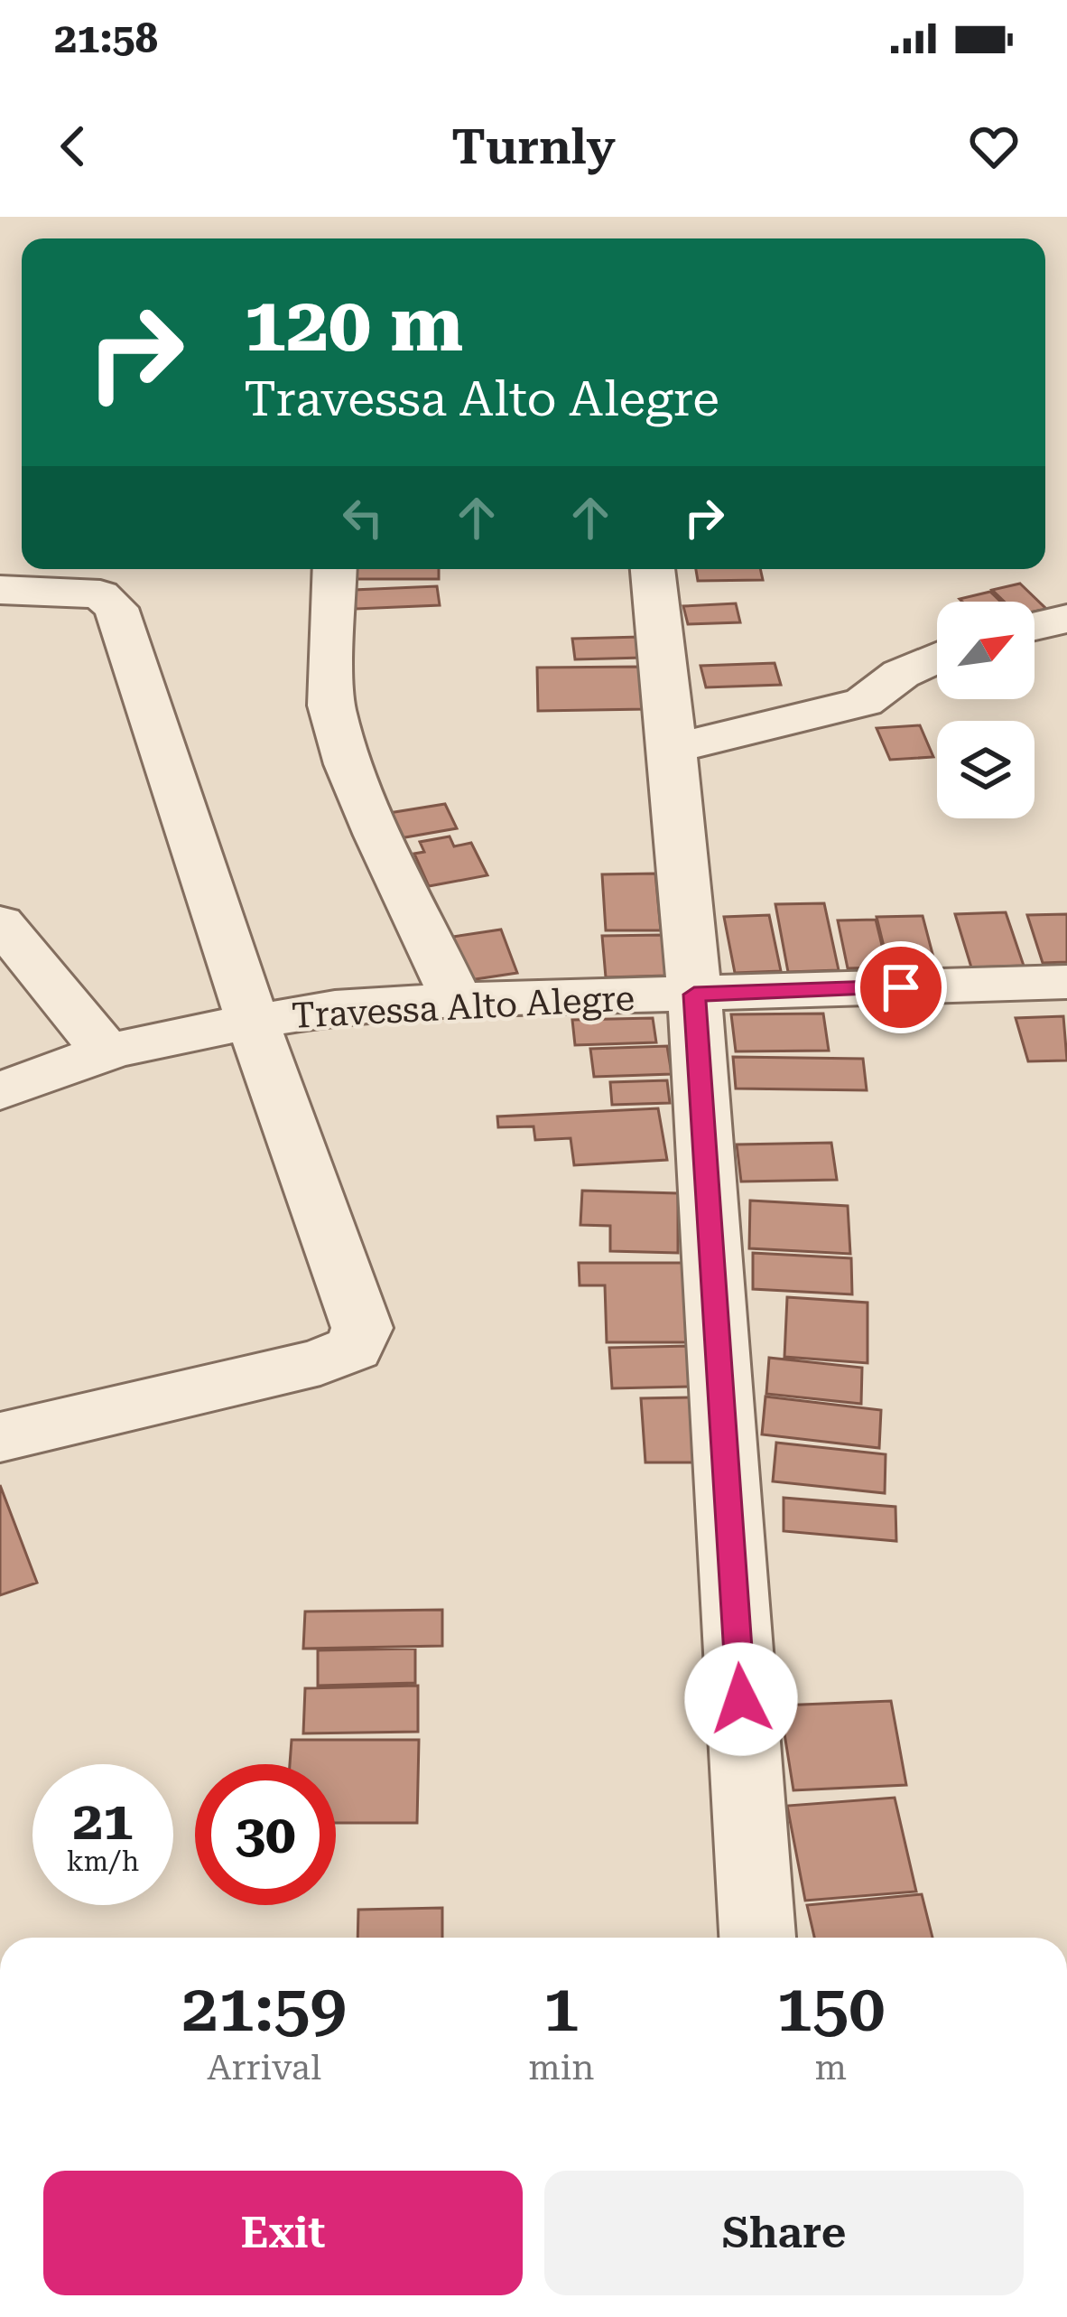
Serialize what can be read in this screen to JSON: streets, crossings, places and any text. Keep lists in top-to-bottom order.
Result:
{
  "streets": {
    "street": ["Travessa Alto Alegre"]
  },
  "north": "top right",
  "page": {
    "status": "21:58",
    "header": "Turnly",
    "turn": ["120 m", "Travessa Alto Alegre"],
    "speed": "21 km/h",
    "limit": "30",
    "eta": [
      "21:59",
      "Arrival",
      "1",
      "min",
      "150",
      "m"
    ],
    "buttons": ["Exit", "Share"]
  }
}
